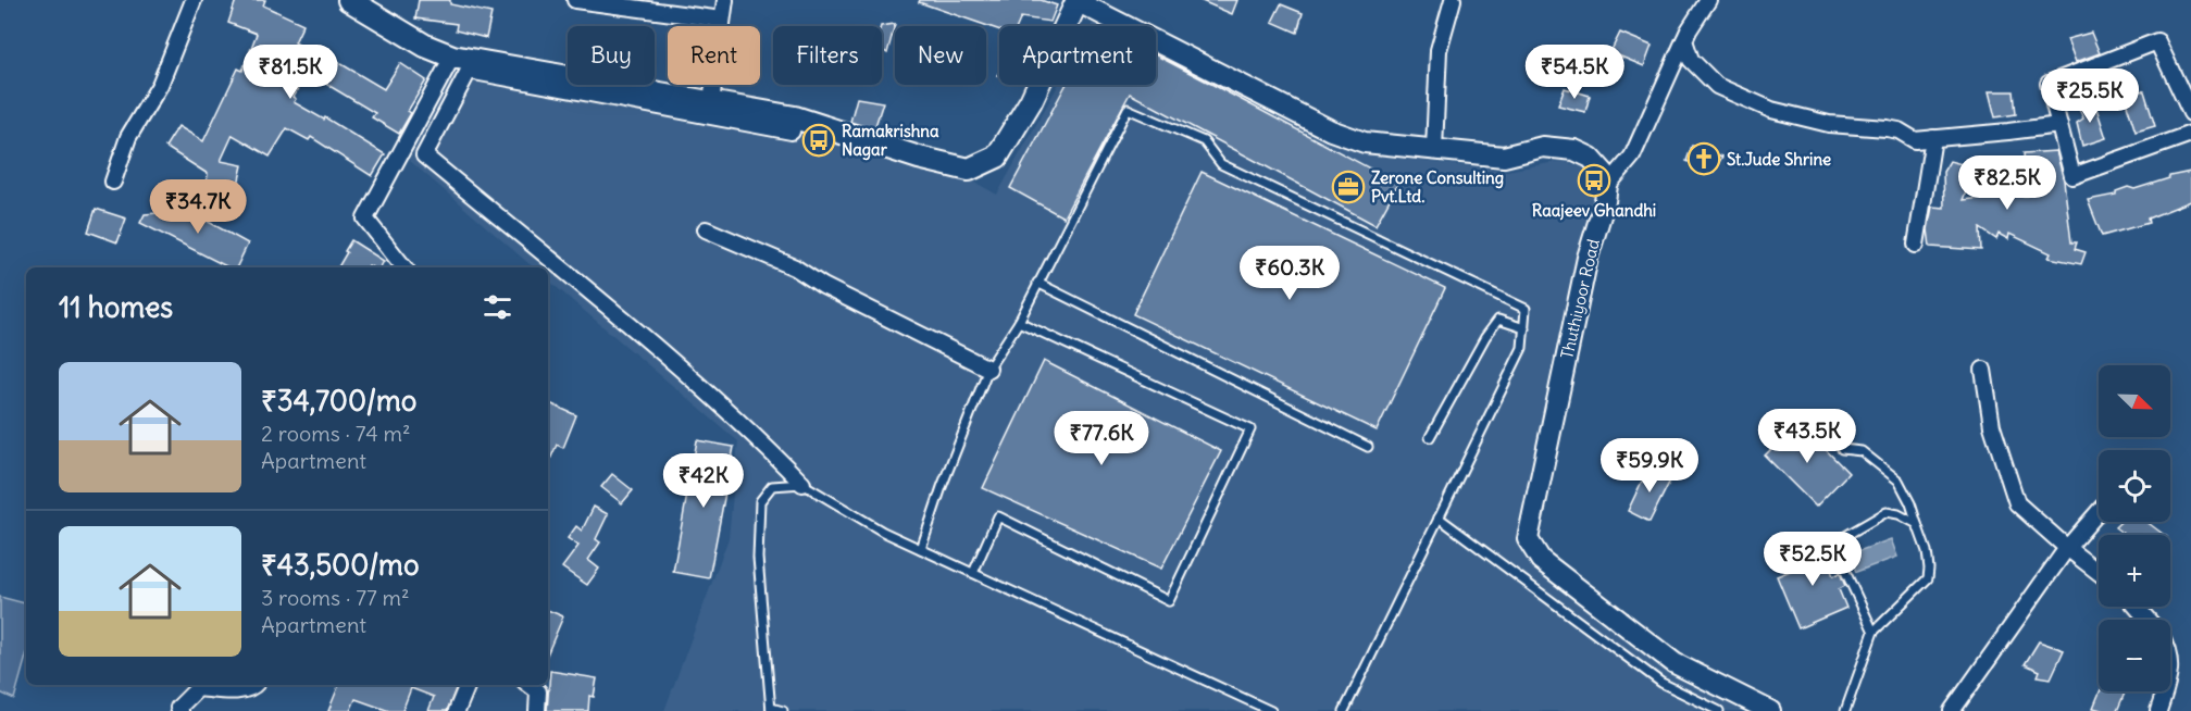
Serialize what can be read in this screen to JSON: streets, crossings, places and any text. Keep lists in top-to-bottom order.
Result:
{
  "streets": {
    "street": ["Thuthiyoor Road"]
  },
  "places": {
    "bus stop": ["Ramakrishna Nagar", "Raajeev Ghandhi"],
    "church": ["St.Jude Shrine"],
    "office": ["Zerone Consulting Pvt.Ltd."]
  },
  "north": "bottom right",
  "page": {
    "chip": [
      "Buy",
      "Rent",
      "Filters",
      "New",
      "Apartment"
    ],
    "price": [
      "₹81.5K",
      "₹54.5K",
      "₹25.5K",
      "₹82.5K",
      "₹34.7K",
      "₹60.3K",
      "₹43.5K",
      "₹77.6K",
      "₹59.9K",
      "₹42K",
      "₹52.5K"
    ],
    "heading": "11 homes",
    "list": [
      {
        "name": "₹34,700/mo",
        "note": "2 rooms · 74 m² · Apartment"
      },
      {
        "name": "₹43,500/mo",
        "note": "3 rooms · 77 m² · Apartment"
      }
    ],
    "map_buttons": ["+", "−"]
  }
}
